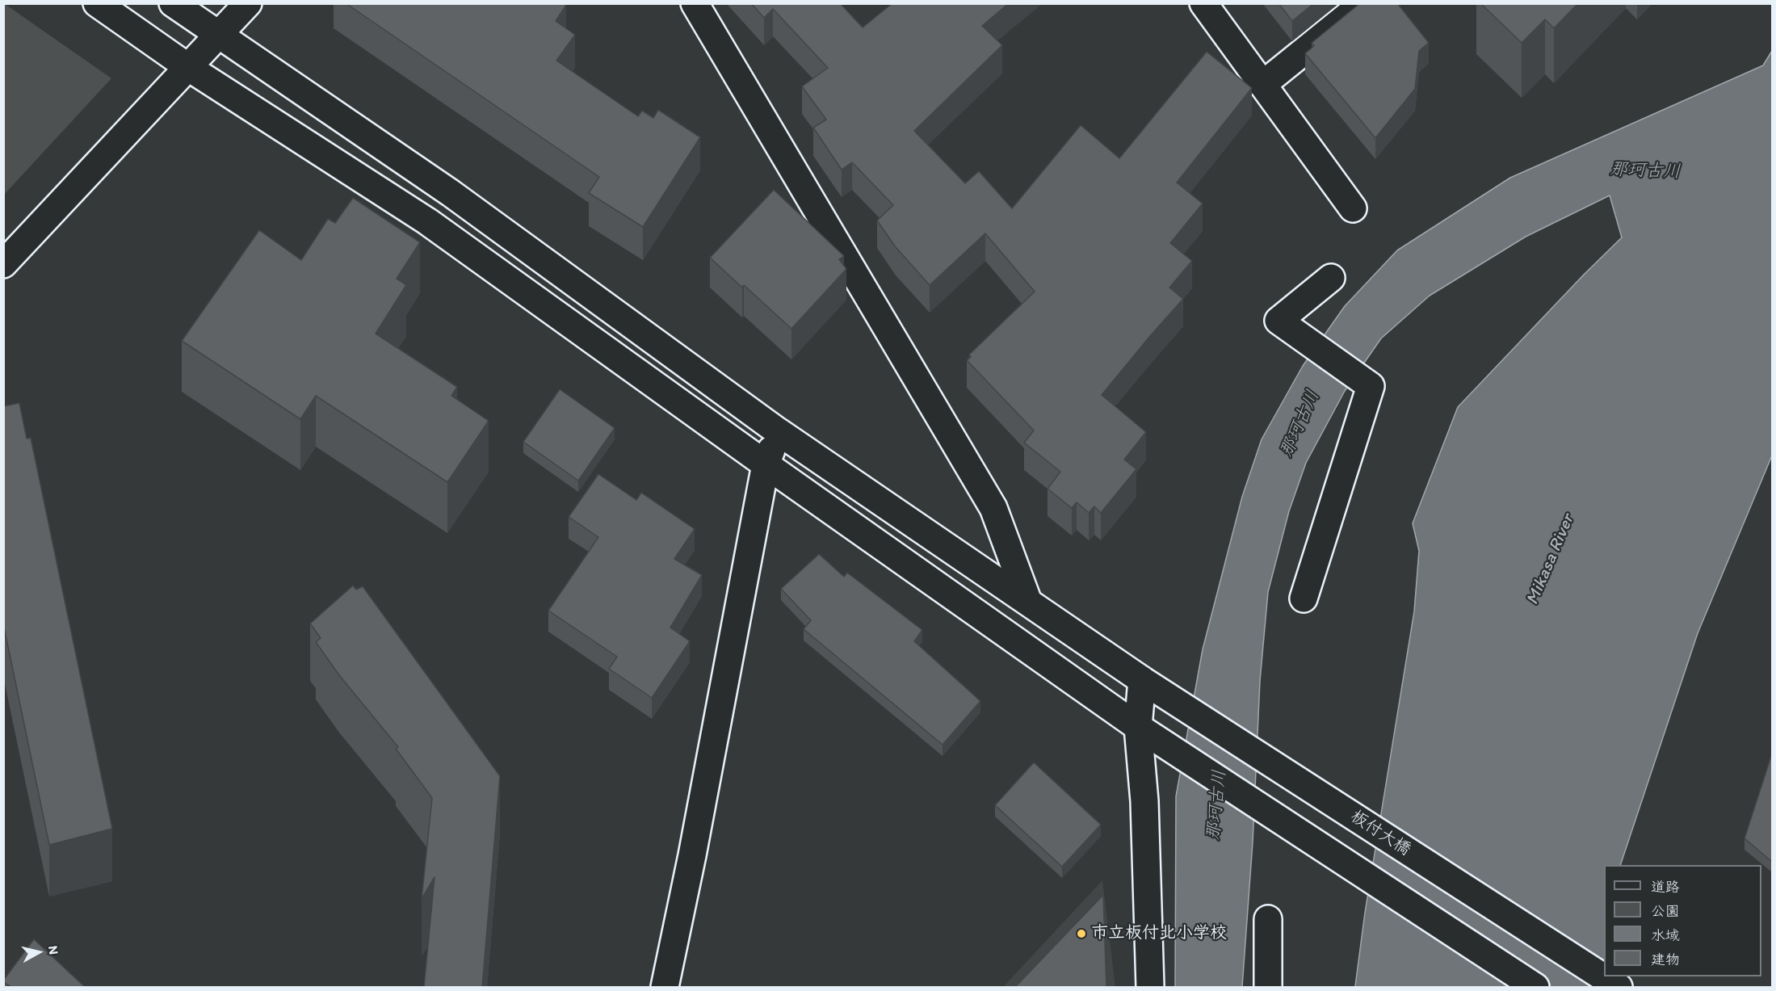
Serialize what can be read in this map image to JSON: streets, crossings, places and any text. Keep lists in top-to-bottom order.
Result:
{
  "streets": {
    "street": ["板付大橋"]
  },
  "water": ["那珂古川", "Mikasa River"],
  "places": ["市立板付北小学校"],
  "legend": [
    "道路",
    "公園",
    "水域",
    "建物"
  ],
  "north": "right"
}
